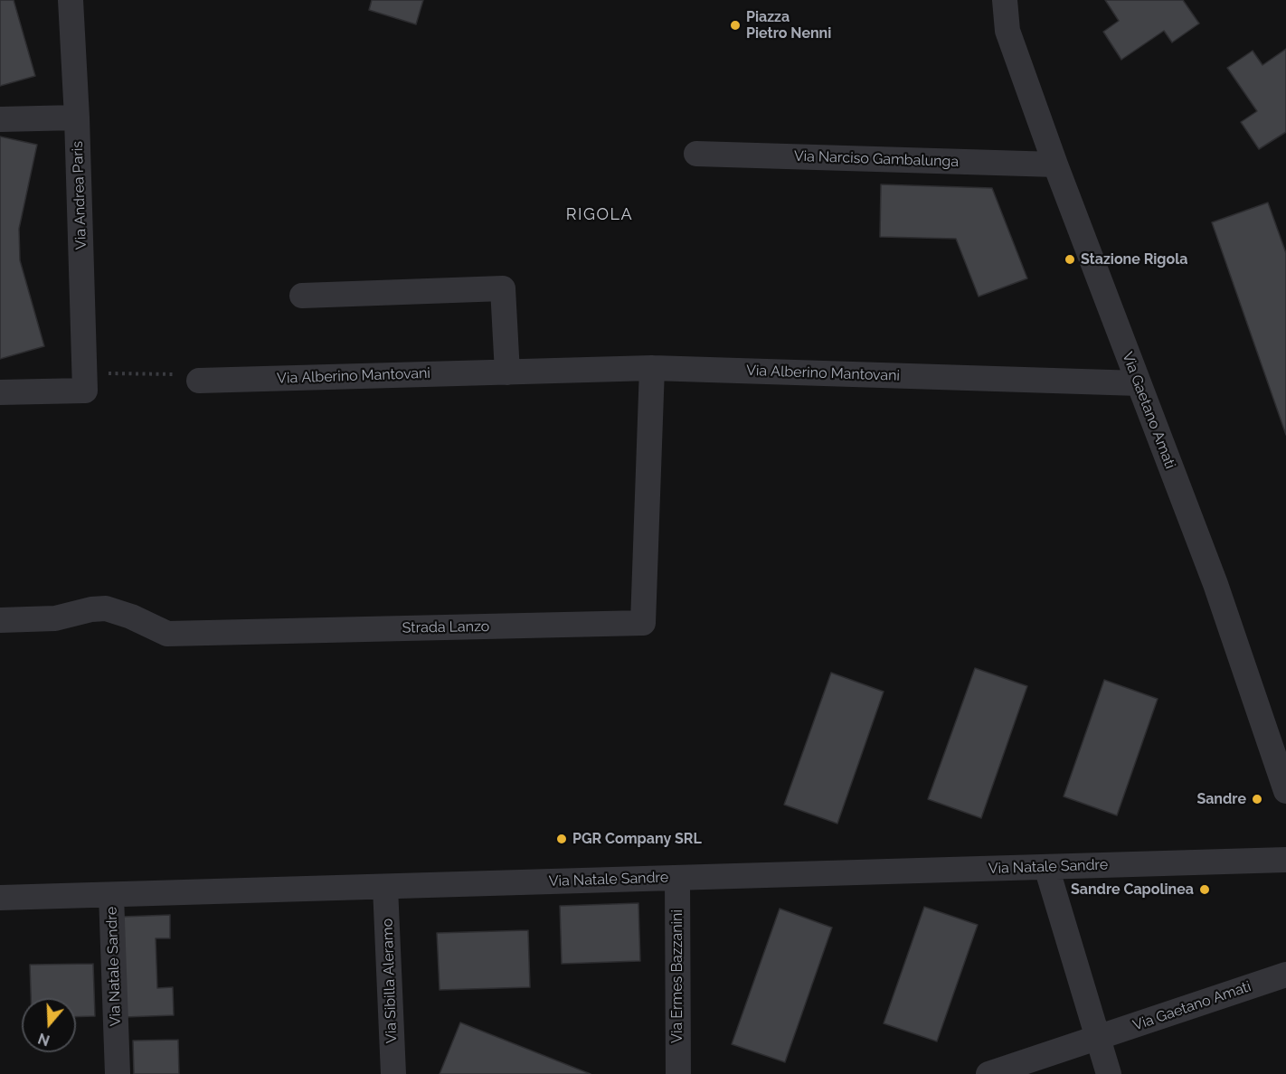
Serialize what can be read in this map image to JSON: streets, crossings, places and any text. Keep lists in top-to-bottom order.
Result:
{
  "streets": {
    "street": [
      "Via Narciso Gambalunga",
      "Via Andrea Paris",
      "Via Alberino Mantovani",
      "Via Gaetano Amati",
      "Strada Lanzo",
      "Via Natale Sandre",
      "Via Ermes Bazzanini",
      "Via Sibilla Aleramo"
    ]
  },
  "crossings": [
    ["Via Narciso Gambalunga", "Via Gaetano Amati"],
    ["Via Alberino Mantovani", "Via Gaetano Amati"],
    ["Via Alberino Mantovani", "Strada Lanzo"],
    ["Via Natale Sandre", "Via Ermes Bazzanini"],
    ["Via Natale Sandre", "Via Sibilla Aleramo"]
  ],
  "districts": ["RIGOLA"],
  "places": [
    "Piazza Pietro Nenni",
    "Stazione Rigola",
    "Sandre",
    "PGR Company SRL",
    "Sandre Capolinea"
  ],
  "north": "bottom"
}
